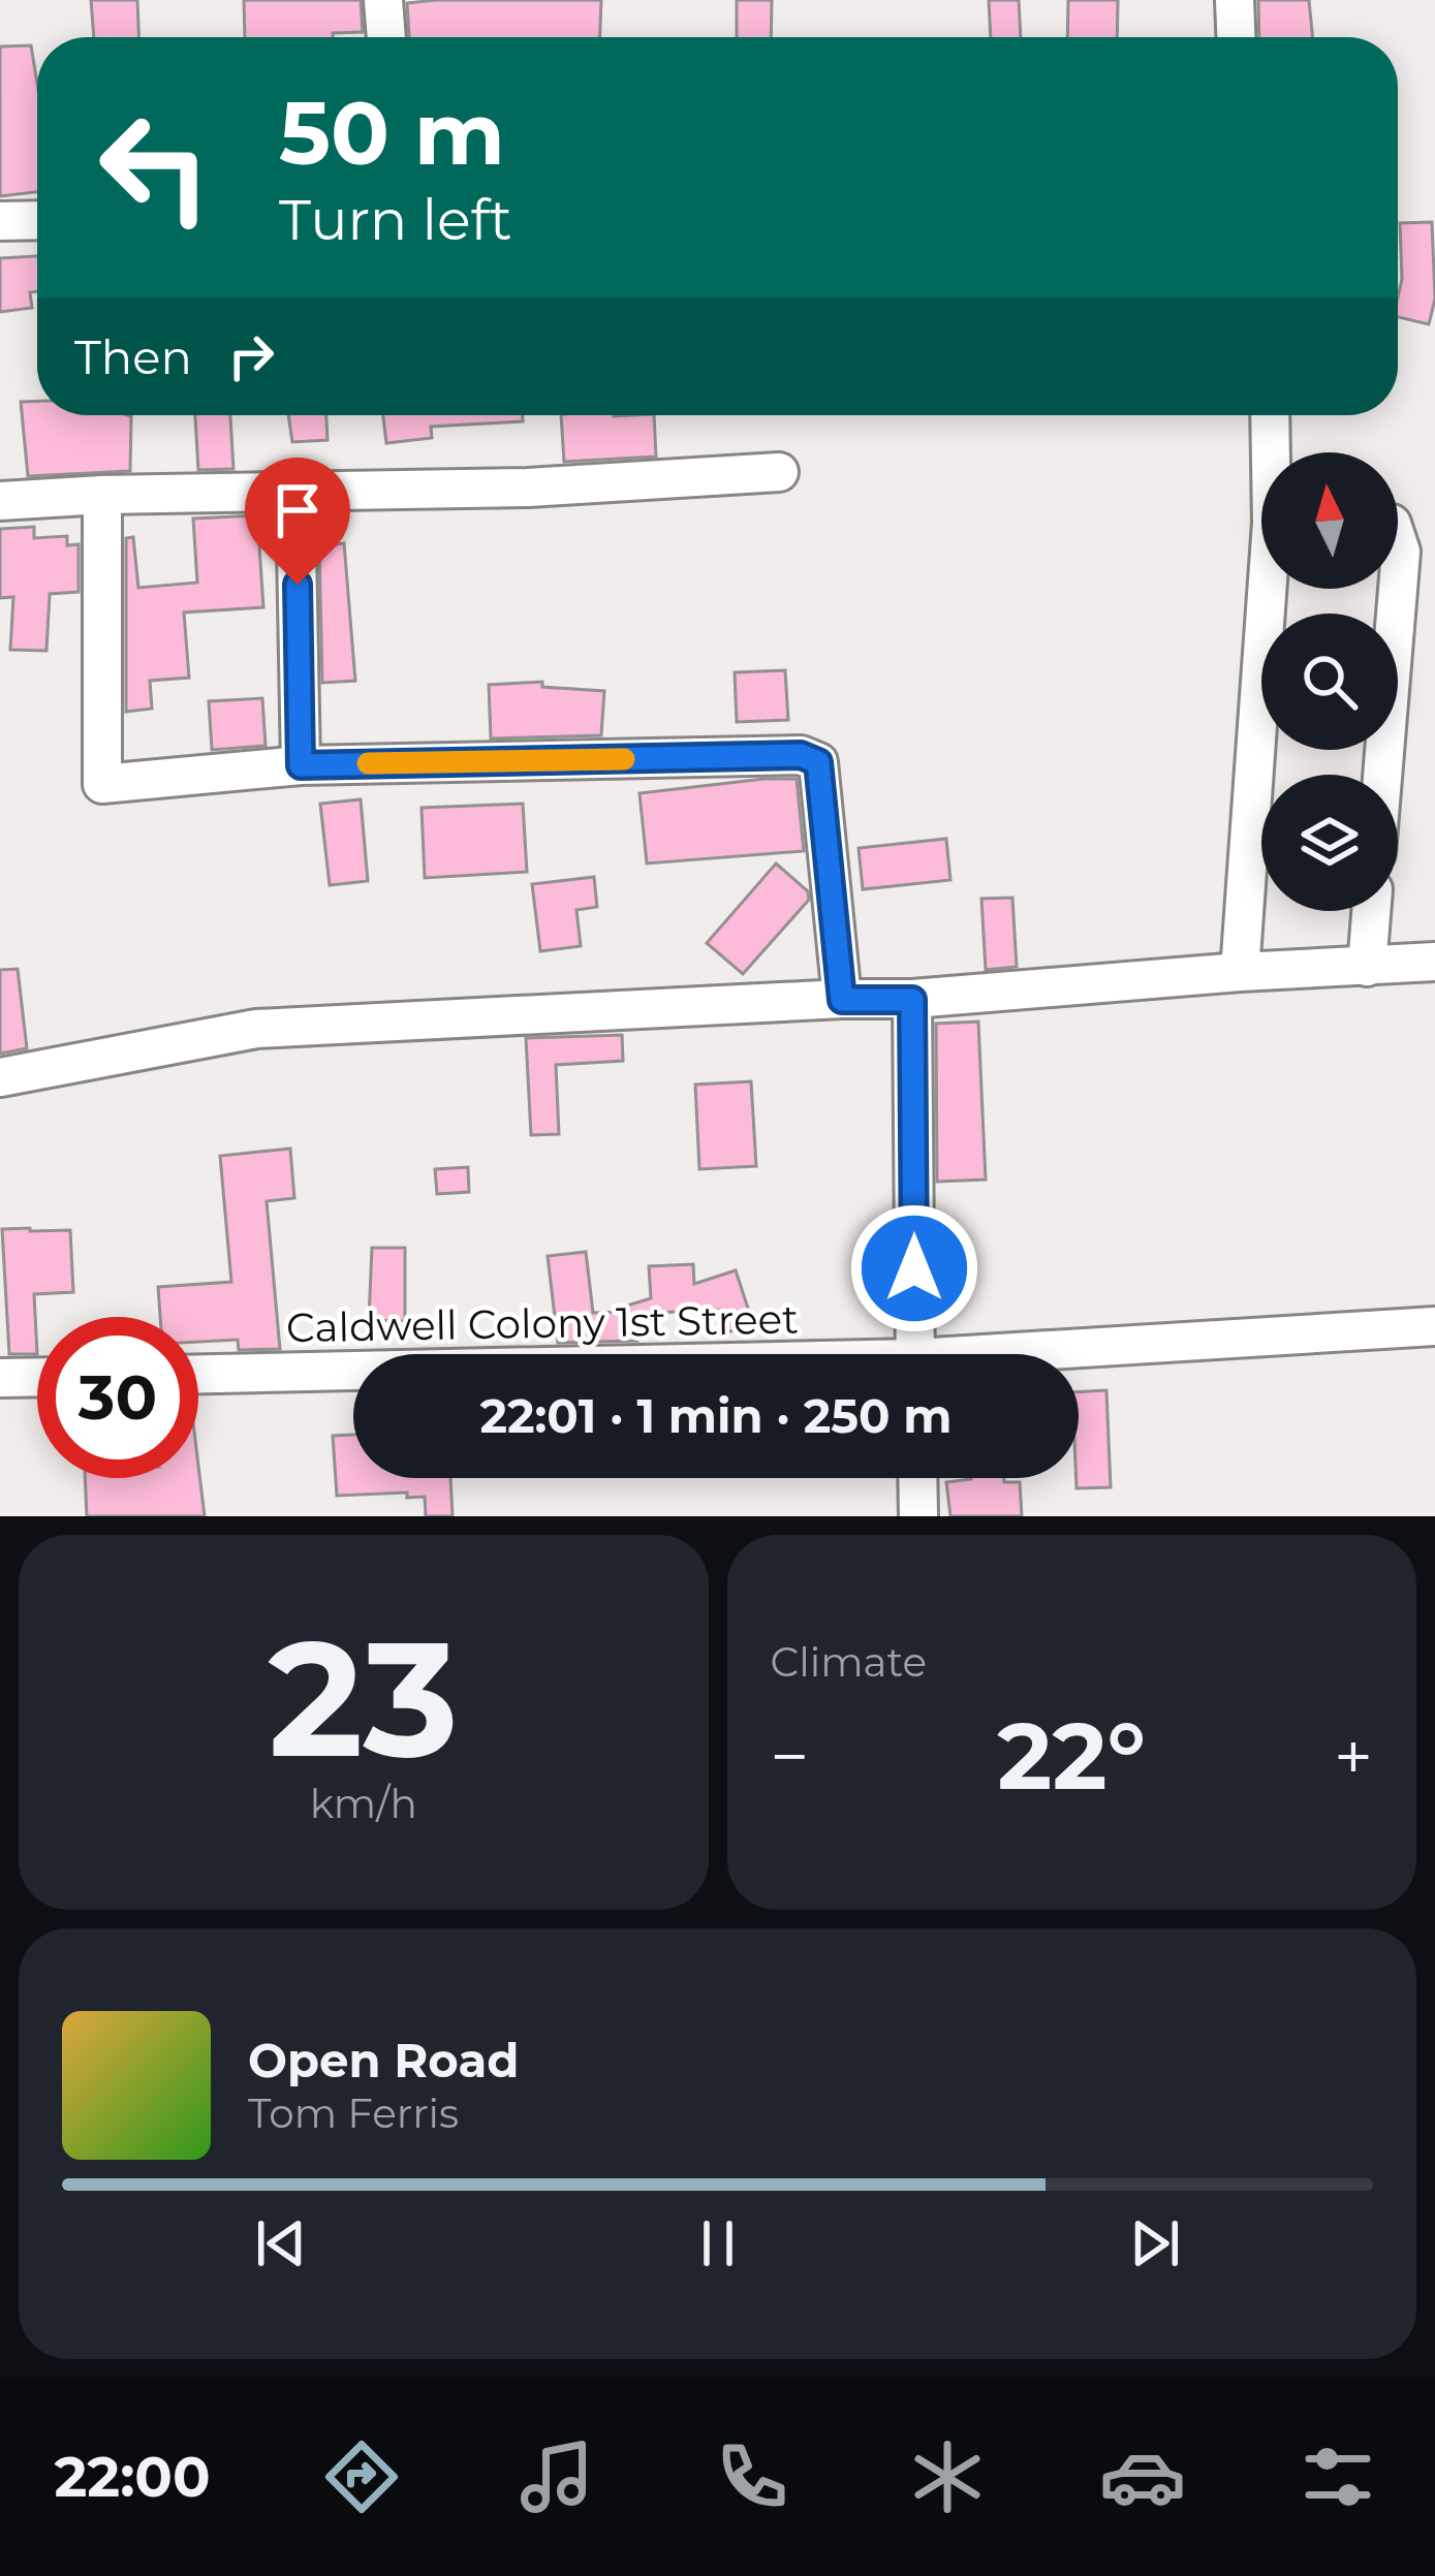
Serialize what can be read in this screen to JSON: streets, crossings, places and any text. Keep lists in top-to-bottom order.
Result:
{
  "streets": {
    "street": ["Caldwell Colony 1st Street"]
  },
  "north": "top",
  "page": {
    "turn": ["50 m", "Turn left"],
    "then": "Then",
    "limit": "30",
    "trip": "22:01 · 1 min · 250 m",
    "tile": [
      ["23", "km/h"],
      "Climate"
    ],
    "heat": ["−", "22°", "+"],
    "song": ["Open Road", "Tom Ferris"],
    "tabs": "22:00"
  }
}
